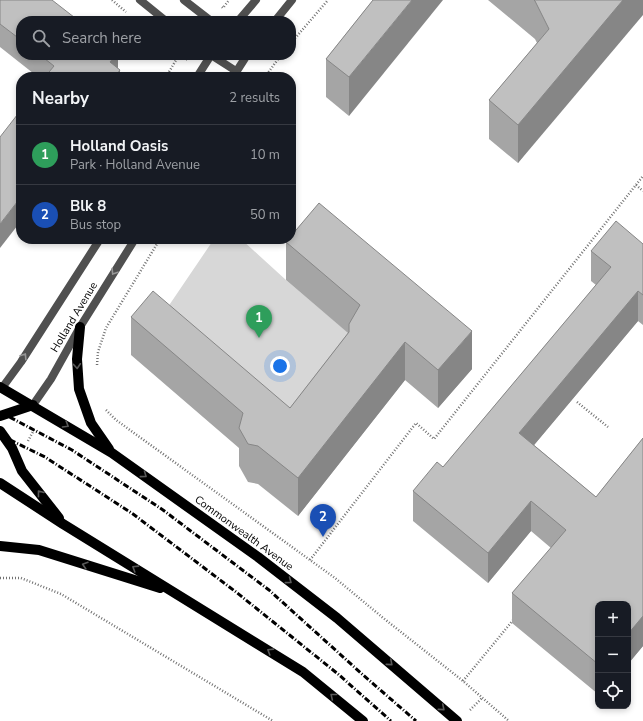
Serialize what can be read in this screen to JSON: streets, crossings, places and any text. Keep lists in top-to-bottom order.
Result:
{
  "streets": {
    "main road": ["Commonwealth Avenue"],
    "street": ["Holland Avenue"]
  },
  "crossings": [
    ["Holland Avenue", "Commonwealth Avenue"]
  ],
  "page": {
    "search": "Search here",
    "heading": ["Nearby", "2 results"],
    "list": [
      {
        "mark": "1",
        "name": "Holland Oasis",
        "note": "Park · Holland Avenue",
        "value": "10 m"
      },
      {
        "mark": "2",
        "name": "Blk 8",
        "note": "Bus stop",
        "value": "50 m"
      }
    ],
    "pins": ["1", "2"],
    "map_buttons": ["+", "−"]
  }
}
